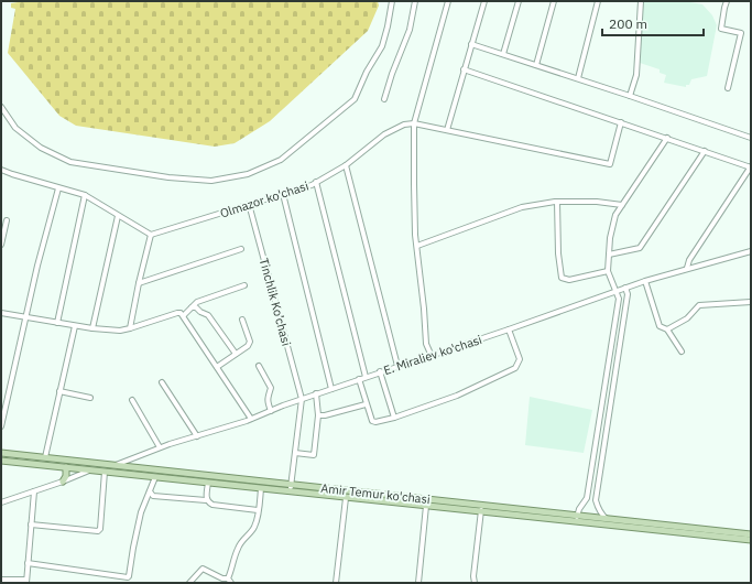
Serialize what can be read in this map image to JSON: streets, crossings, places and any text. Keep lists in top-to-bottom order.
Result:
{
  "streets": {
    "main road": ["Amir Temur ko'chasi"],
    "street": ["Olmazor ko'chasi", "Tinchlik Ko’chasi", "E. Miraliev ko'chasi"]
  },
  "crossings": [
    ["Olmazor ko'chasi", "Tinchlik Ko’chasi"],
    ["Tinchlik Ko’chasi", "E. Miraliev ko'chasi"],
    ["E. Miraliev ko'chasi", "Amir Temur ko'chasi"]
  ],
  "scale_bar": "200 m"
}
